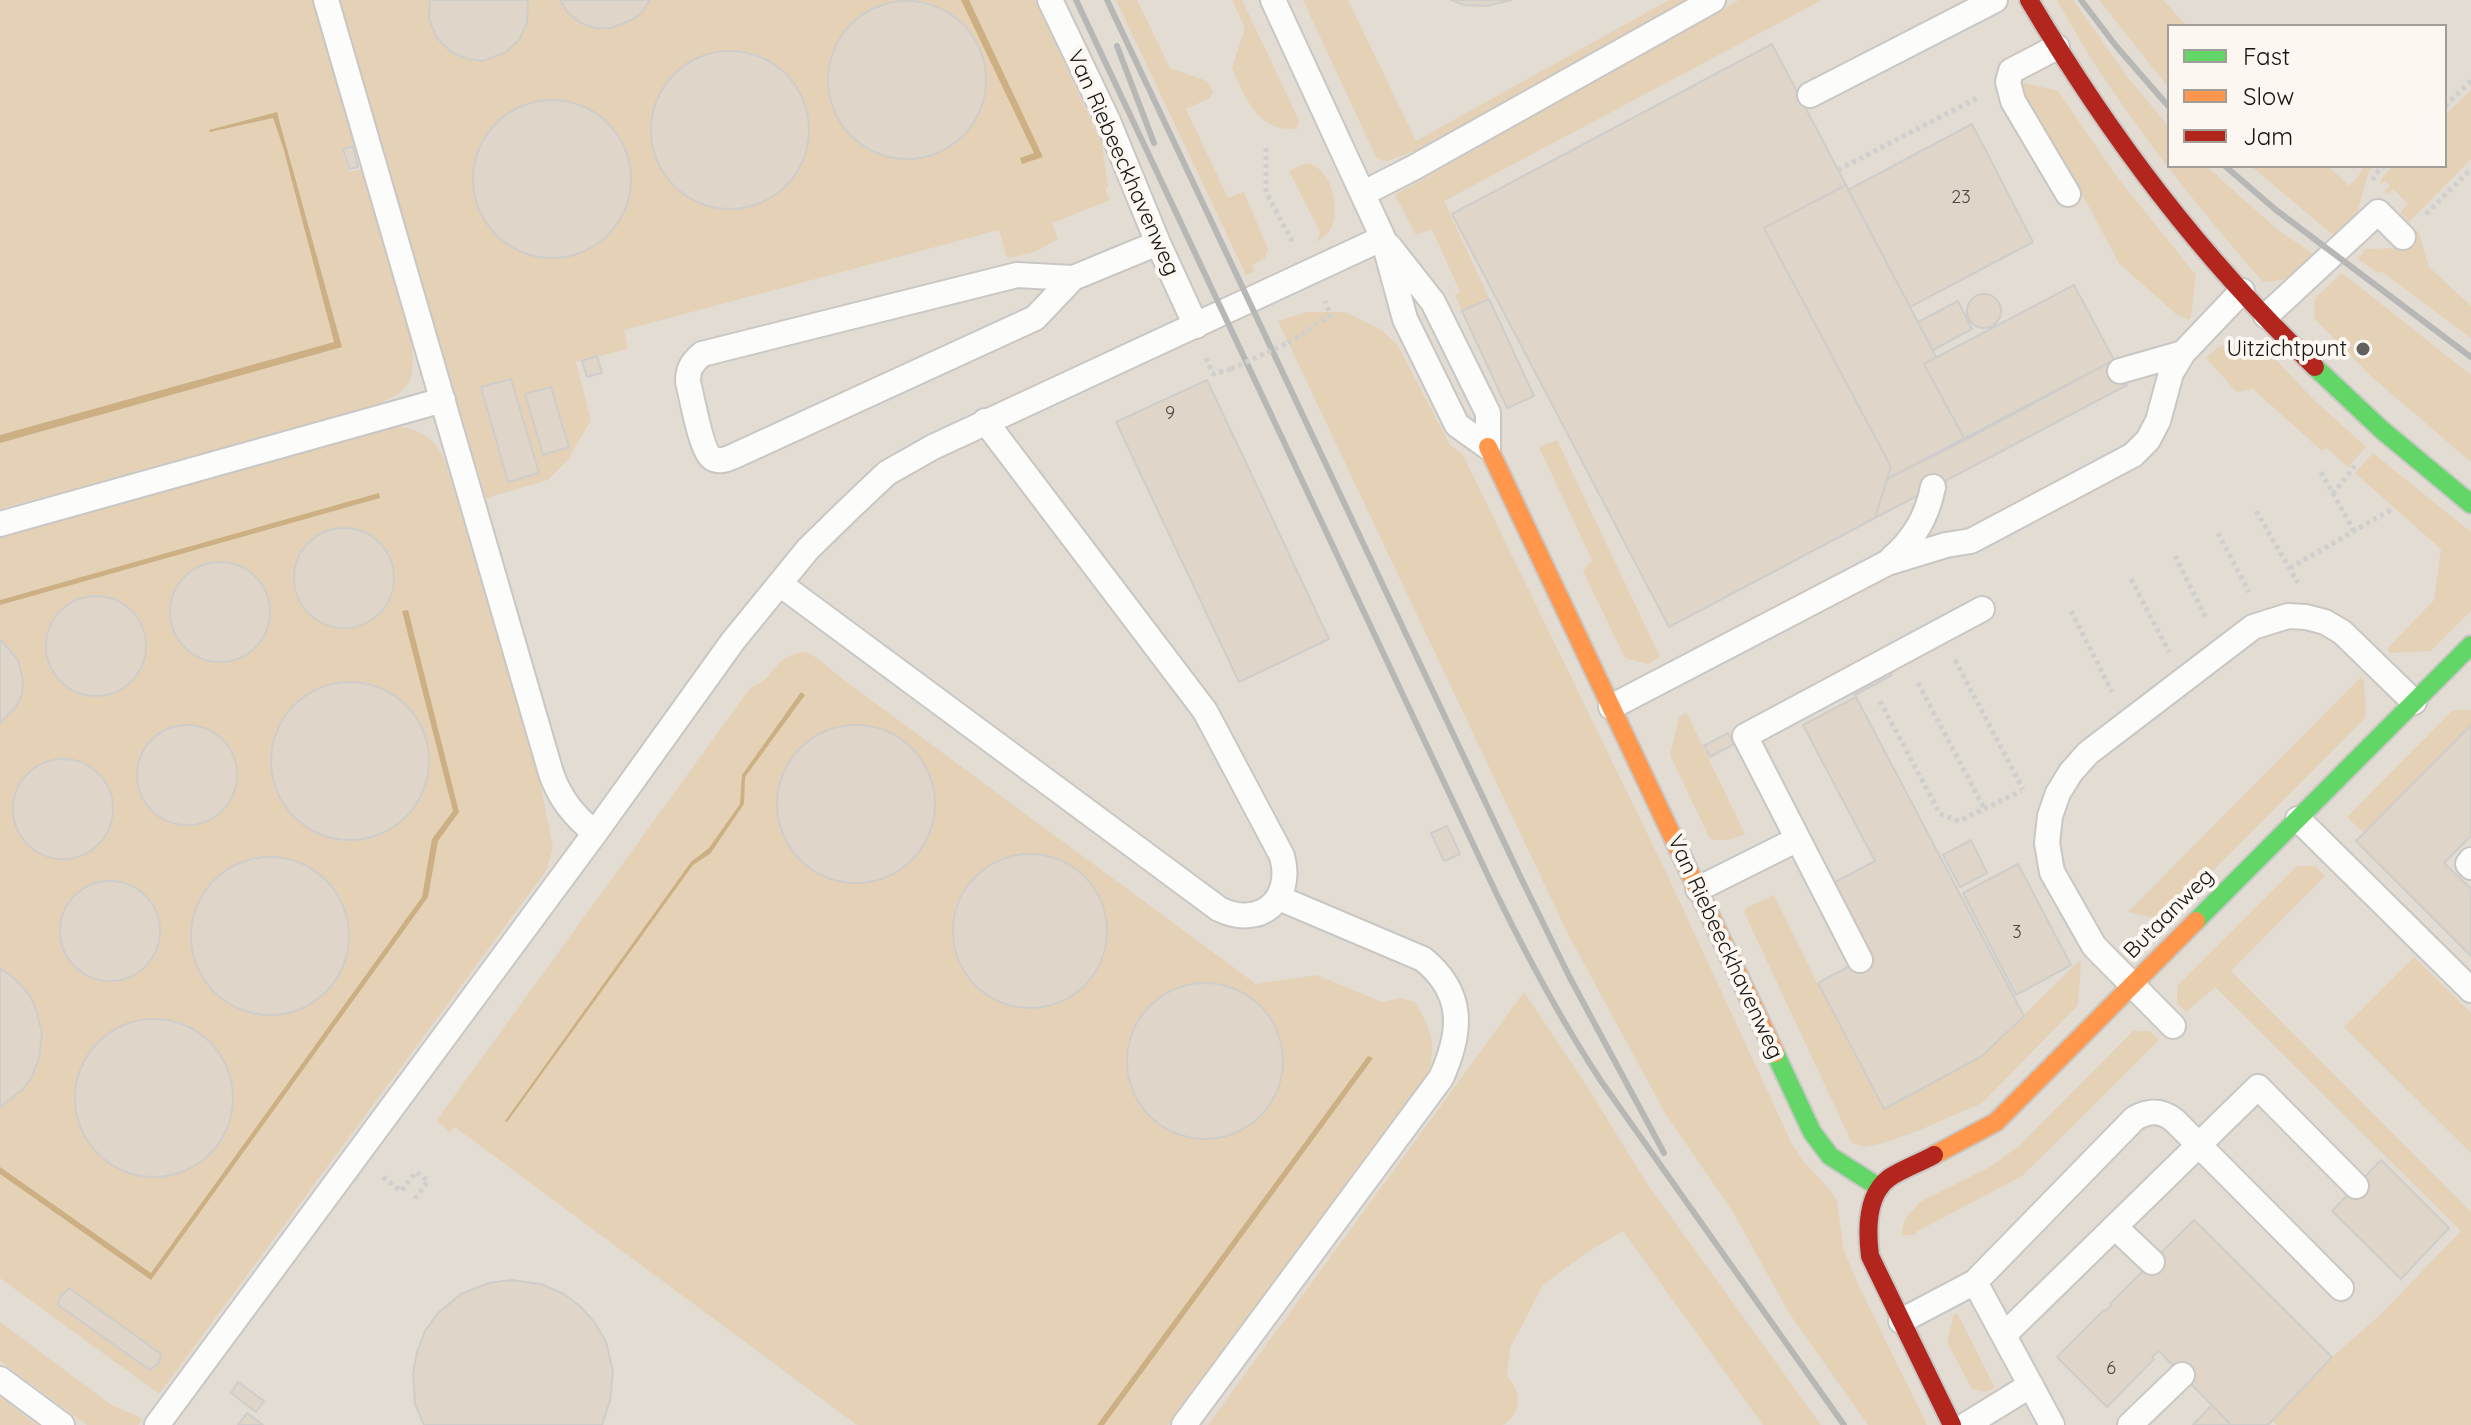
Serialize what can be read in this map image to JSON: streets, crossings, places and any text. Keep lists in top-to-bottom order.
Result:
{
  "streets": {
    "street": ["Van Riebeeckhavenweg", "Butaanweg"]
  },
  "crossings": [
    ["Van Riebeeckhavenweg", "Butaanweg"]
  ],
  "places": ["Uitzichtpunt"],
  "house_numbers": [
    "23",
    "9",
    "3",
    "6"
  ],
  "legend": ["Fast", "Slow", "Jam"]
}
